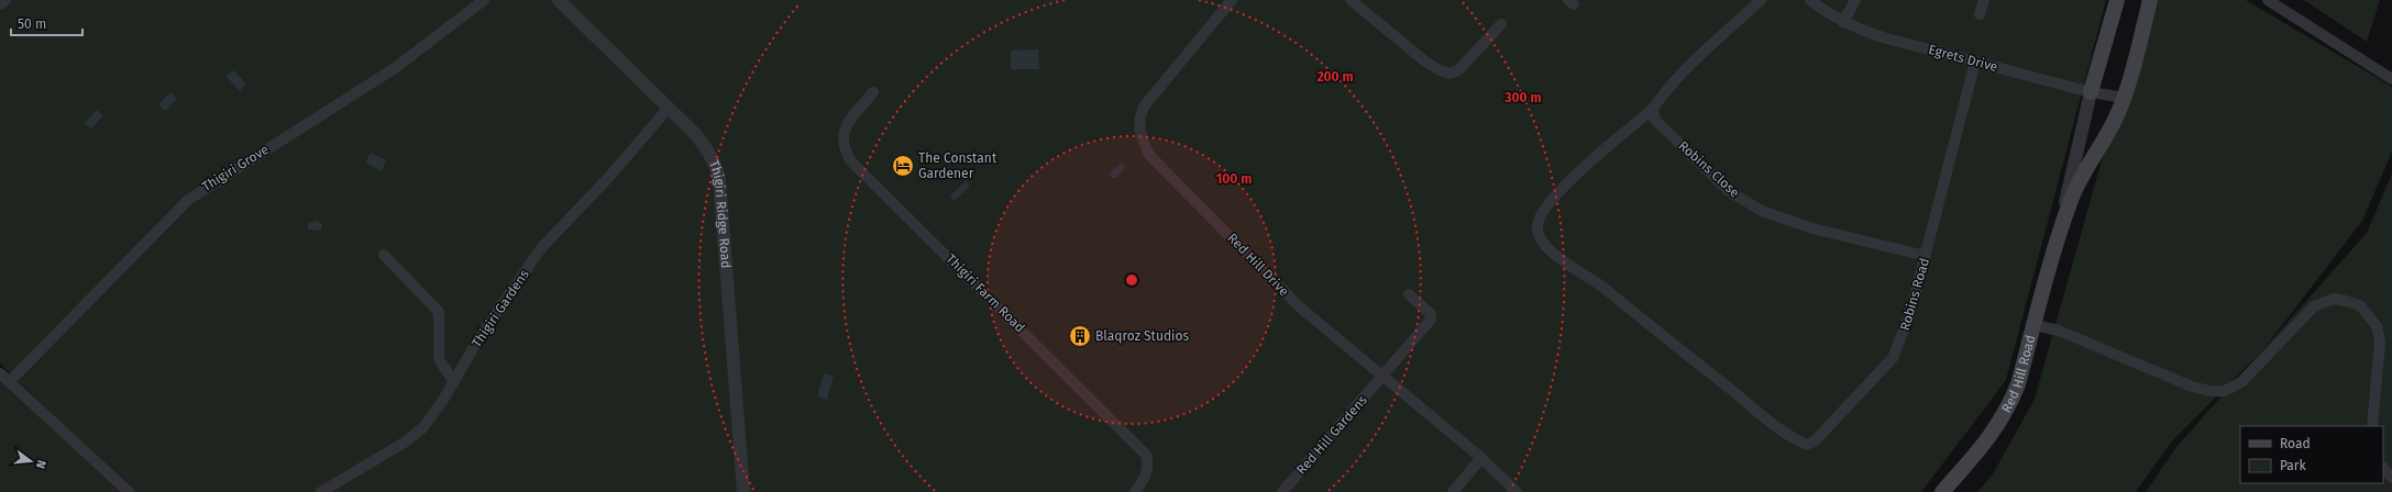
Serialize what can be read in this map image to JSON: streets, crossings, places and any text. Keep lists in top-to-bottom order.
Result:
{
  "streets": {
    "main road": ["Red Hill Road"],
    "street": [
      "Egrets Drive",
      "Thigiri Grove",
      "Robins Close",
      "Thigiri Ridge Road",
      "Red Hill Drive",
      "Thigiri Farm Road",
      "Robins Road",
      "Thigiri Gardens",
      "Red Hill Gardens"
    ]
  },
  "crossings": [
    ["Egrets Drive", "Robins Road"],
    ["Egrets Drive", "Red Hill Road"],
    ["Robins Close", "Robins Road"],
    ["Thigiri Ridge Road", "Thigiri Gardens"],
    ["Red Hill Drive", "Red Hill Gardens"]
  ],
  "places": {
    "hotel": ["The Constant Gardener"],
    "building": ["Blaqroz Studios"]
  },
  "legend": ["Road", "Park"],
  "scale_bar": "50 m",
  "north": "right",
  "rings": ["200 m", "300 m", "100 m"]
}
